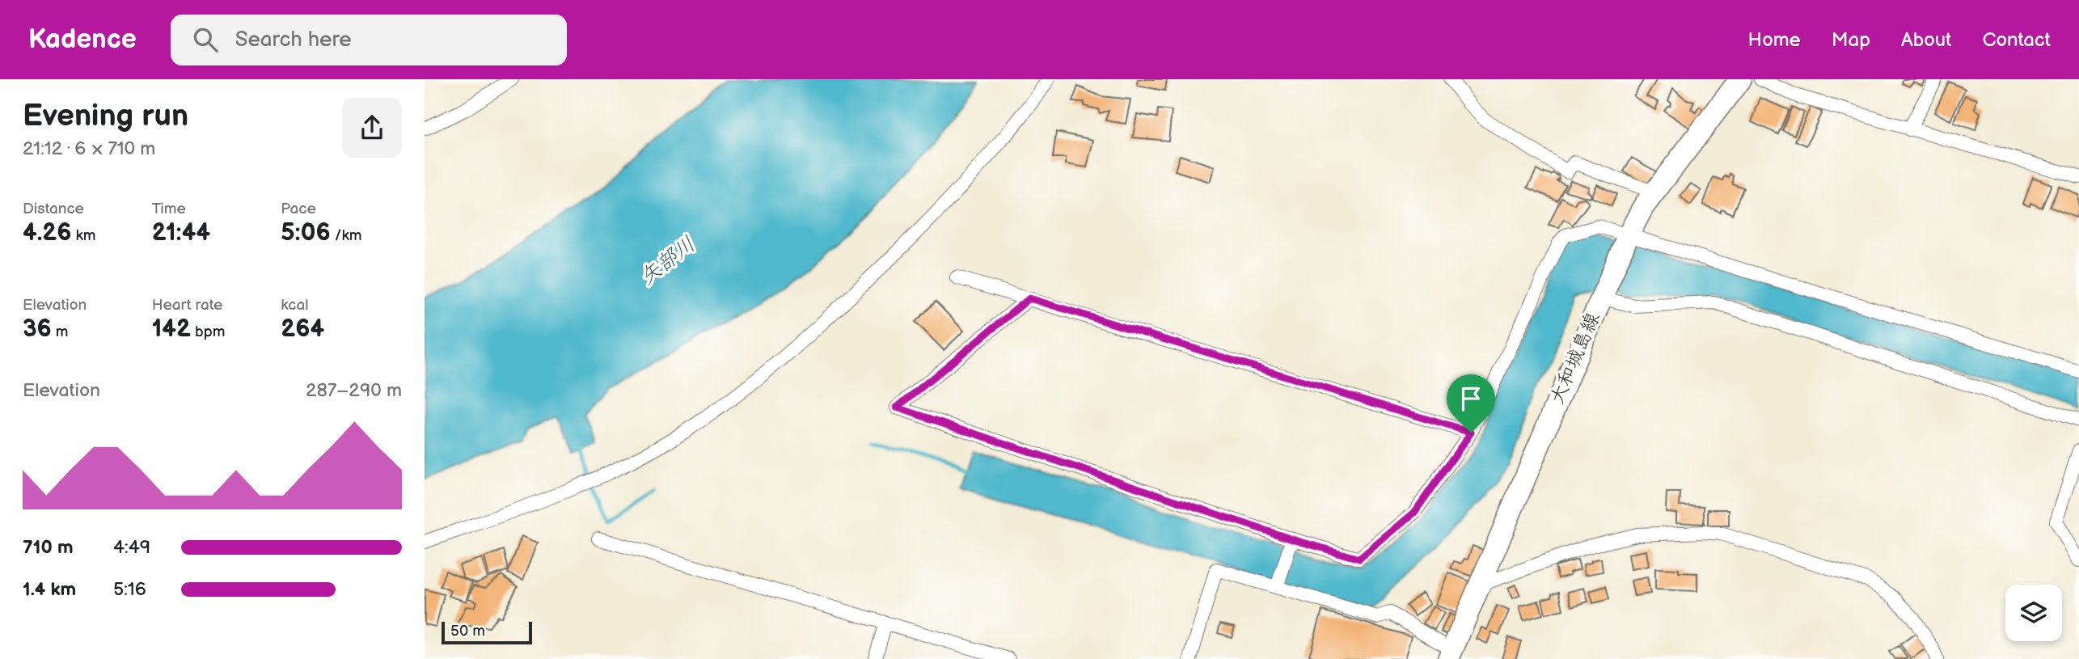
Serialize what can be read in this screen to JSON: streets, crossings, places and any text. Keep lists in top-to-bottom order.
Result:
{
  "streets": {
    "main road": ["大和城島線"]
  },
  "water": ["矢部川"],
  "scale_bar": "50 m",
  "page": {
    "header": "Kadence",
    "search": "Search here",
    "nav": [
      "Home",
      "Map",
      "About",
      "Contact"
    ],
    "heading": ["Evening run", "21:12 · 6 × 710 m"],
    "stats": [
      ["Distance", "4.26 km"],
      ["Time", "21:44"],
      ["Pace", "5:06 /km"],
      ["Elevation", "36 m"],
      ["Heart rate", "142 bpm"],
      ["kcal", "264"]
    ],
    "chart": ["Elevation", "287–290 m"],
    "list": [
      {
        "name": "710 m",
        "note": "4:49"
      },
      {
        "name": "1.4 km",
        "note": "5:16"
      }
    ],
    "scale": "50 m"
  }
}
